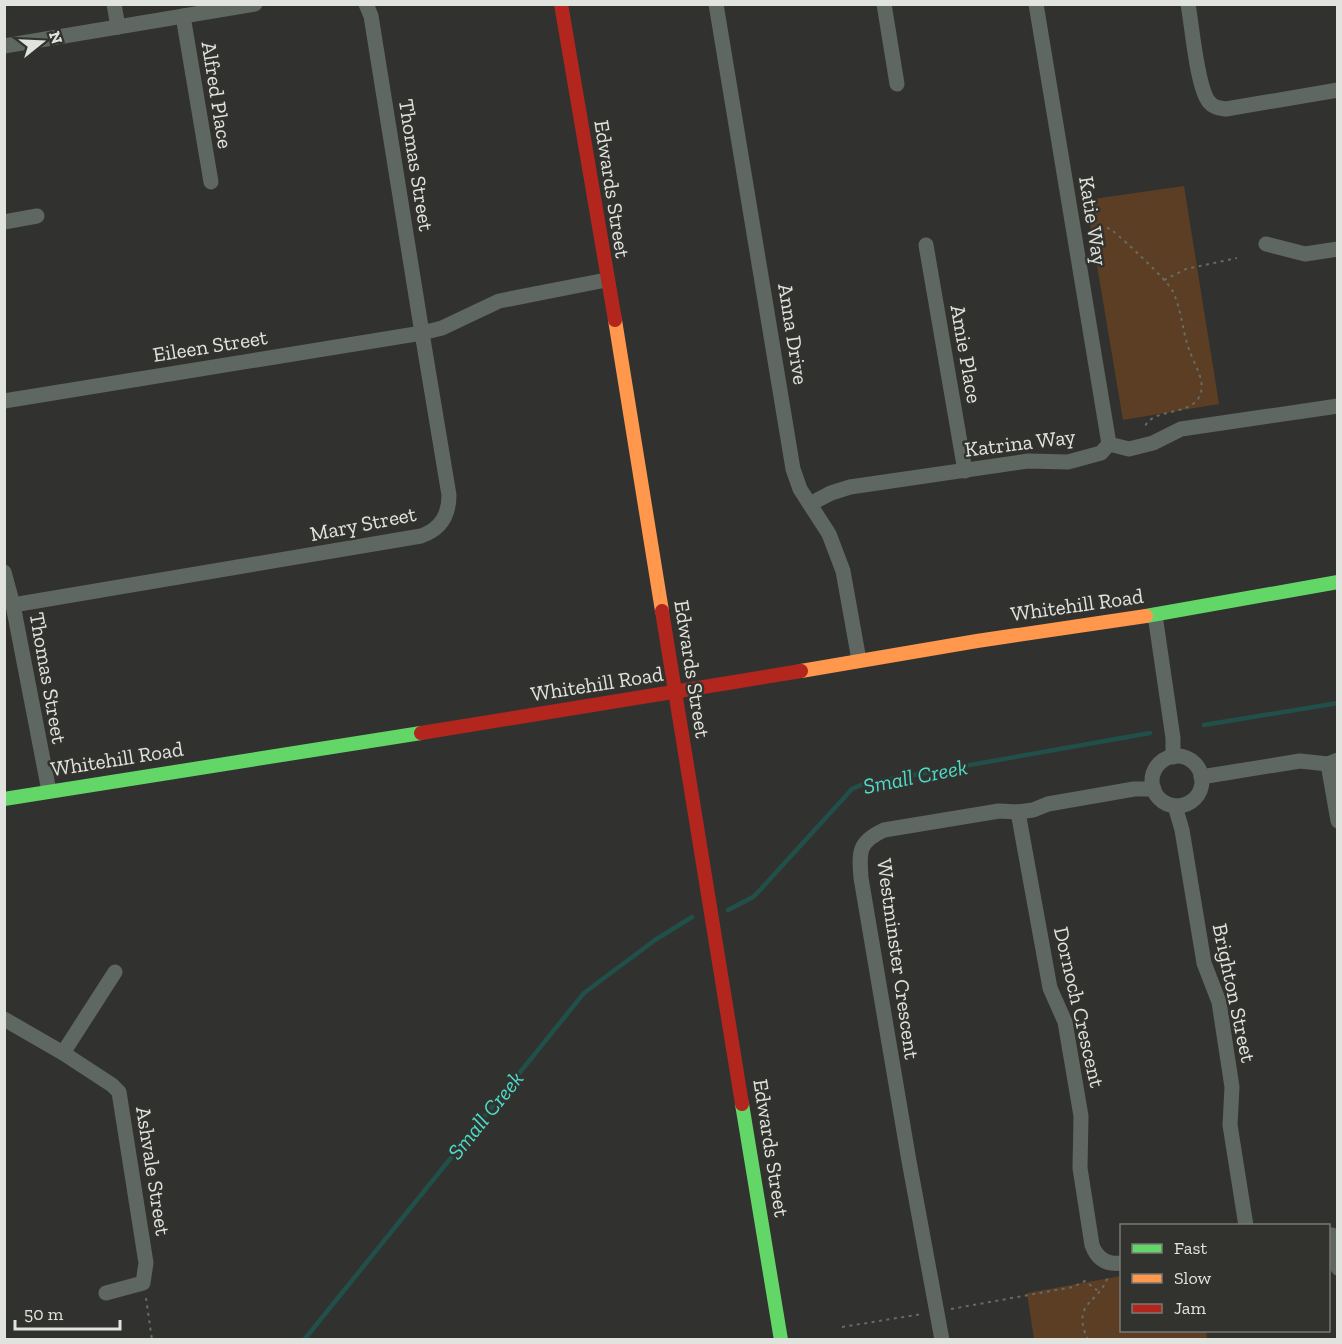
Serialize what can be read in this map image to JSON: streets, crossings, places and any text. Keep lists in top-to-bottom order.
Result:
{
  "streets": {
    "main road": ["Edwards Street", "Whitehill Road"],
    "street": [
      "Alfred Place",
      "Thomas Street",
      "Katie Way",
      "Anna Drive",
      "Eileen Street",
      "Amie Place",
      "Katrina Way",
      "Mary Street",
      "Westminster Crescent",
      "Brighton Street",
      "Dornoch Crescent",
      "Ashvale Street"
    ]
  },
  "crossings": [
    ["Thomas Street", "Eileen Street"],
    ["Thomas Street", "Mary Street"],
    ["Thomas Street", "Whitehill Road"],
    ["Edwards Street", "Whitehill Road"],
    ["Katie Way", "Katrina Way"],
    ["Anna Drive", "Katrina Way"],
    ["Anna Drive", "Whitehill Road"],
    ["Eileen Street", "Mary Street"],
    ["Amie Place", "Katrina Way"],
    ["Westminster Crescent", "Brighton Street"],
    ["Westminster Crescent", "Dornoch Crescent"]
  ],
  "water": ["Small Creek"],
  "legend": ["Fast", "Slow", "Jam"],
  "scale_bar": "50 m",
  "north": "right"
}
